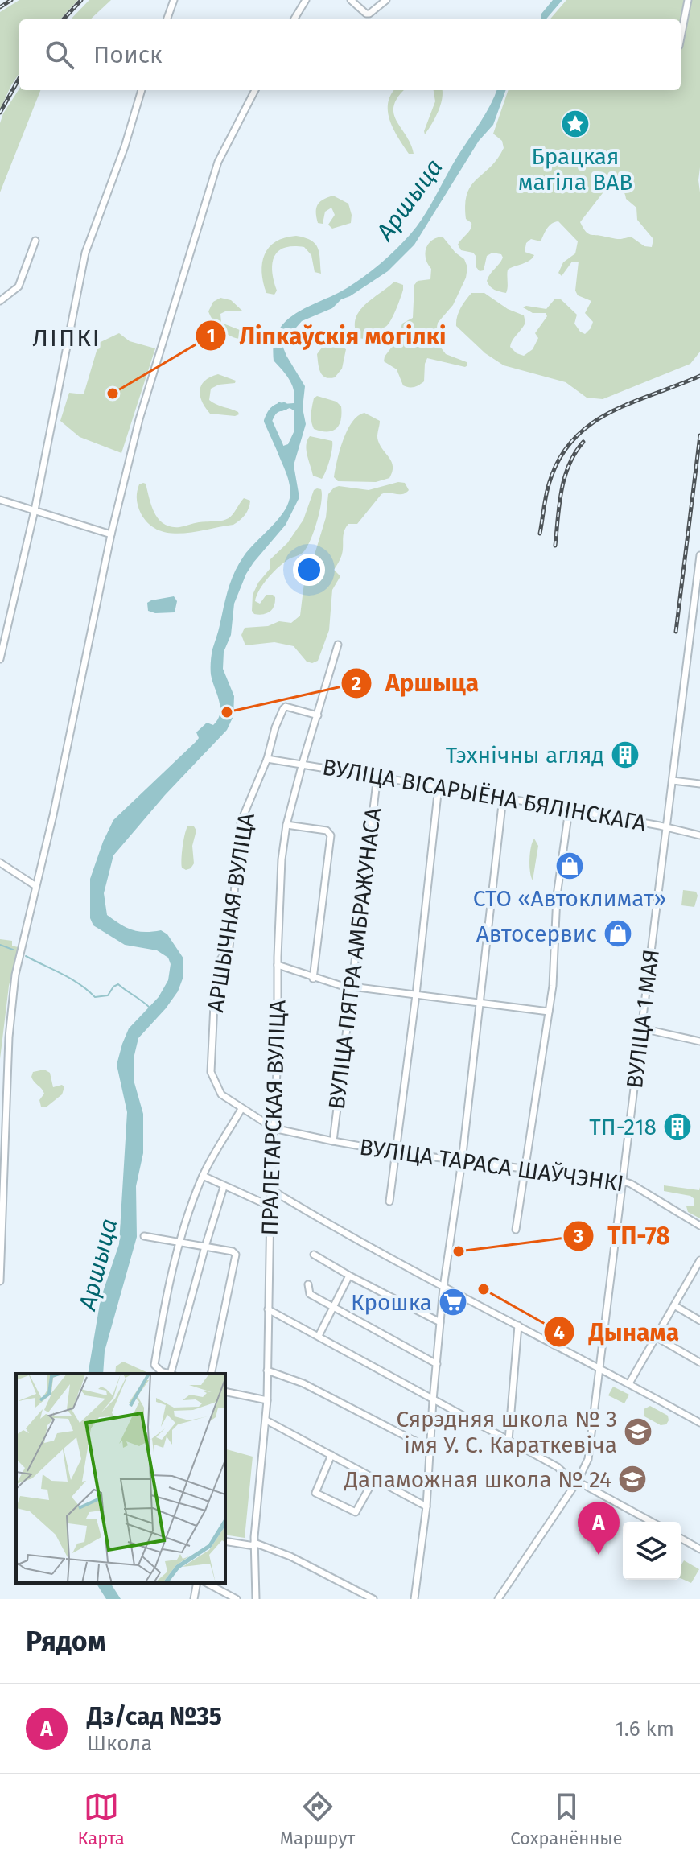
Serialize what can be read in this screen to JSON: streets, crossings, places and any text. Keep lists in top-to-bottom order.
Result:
{
  "streets": {
    "street": [
      "ВУЛІЦА ВІСАРЫЁНА БЯЛІНСКАГА",
      "АРШЫЧНАЯ ВУЛІЦА",
      "ВУЛІЦА ПЯТРА АМБРАЖУНАСА",
      "ВУЛІЦА 1 МАЯ",
      "ПРАЛЕТАРСКАЯ ВУЛІЦА",
      "ВУЛІЦА ТАРАСА ШАЎЧЭНКІ"
    ]
  },
  "crossings": [
    ["ВУЛІЦА ВІСАРЫЁНА БЯЛІНСКАГА", "АРШЫЧНАЯ ВУЛІЦА"],
    ["ВУЛІЦА ВІСАРЫЁНА БЯЛІНСКАГА", "ВУЛІЦА ПЯТРА АМБРАЖУНАСА"],
    ["ВУЛІЦА ВІСАРЫЁНА БЯЛІНСКАГА", "ВУЛІЦА 1 МАЯ"],
    ["ВУЛІЦА ВІСАРЫЁНА БЯЛІНСКАГА", "ПРАЛЕТАРСКАЯ ВУЛІЦА"],
    ["АРШЫЧНАЯ ВУЛІЦА", "ПРАЛЕТАРСКАЯ ВУЛІЦА"],
    ["АРШЫЧНАЯ ВУЛІЦА", "ВУЛІЦА ТАРАСА ШАЎЧЭНКІ"],
    ["ВУЛІЦА ПЯТРА АМБРАЖУНАСА", "ВУЛІЦА ТАРАСА ШАЎЧЭНКІ"],
    ["ВУЛІЦА 1 МАЯ", "ВУЛІЦА ТАРАСА ШАЎЧЭНКІ"],
    ["ПРАЛЕТАРСКАЯ ВУЛІЦА", "ВУЛІЦА ТАРАСА ШАЎЧЭНКІ"]
  ],
  "districts": ["ЛІПКІ"],
  "water": ["Аршыца"],
  "places": {
    "place": ["Брацкая магіла ВАВ"],
    "other": [
      "Ліпкаўскія могілкі",
      "Аршыца",
      "ТП-78",
      "Дынама"
    ],
    "building": ["Тэхнічны агляд", "ТП-218"],
    "shop": ["СТО «Автоклимат»", "Автосервис"],
    "supermarket": ["Крошка"],
    "school or university": ["Сярэдняя школа № 3 імя У. С. Караткевіча", "Дапаможная школа № 24"]
  },
  "page": {
    "search": "Поиск",
    "pins": "A",
    "heading": "Рядом",
    "list": [
      {
        "mark": "A",
        "name": "Дз/сад №35",
        "note": "Школа",
        "value": "1.6 km"
      }
    ],
    "nav": ["Карта", "Маршрут", "Сохранённые"]
  }
}
